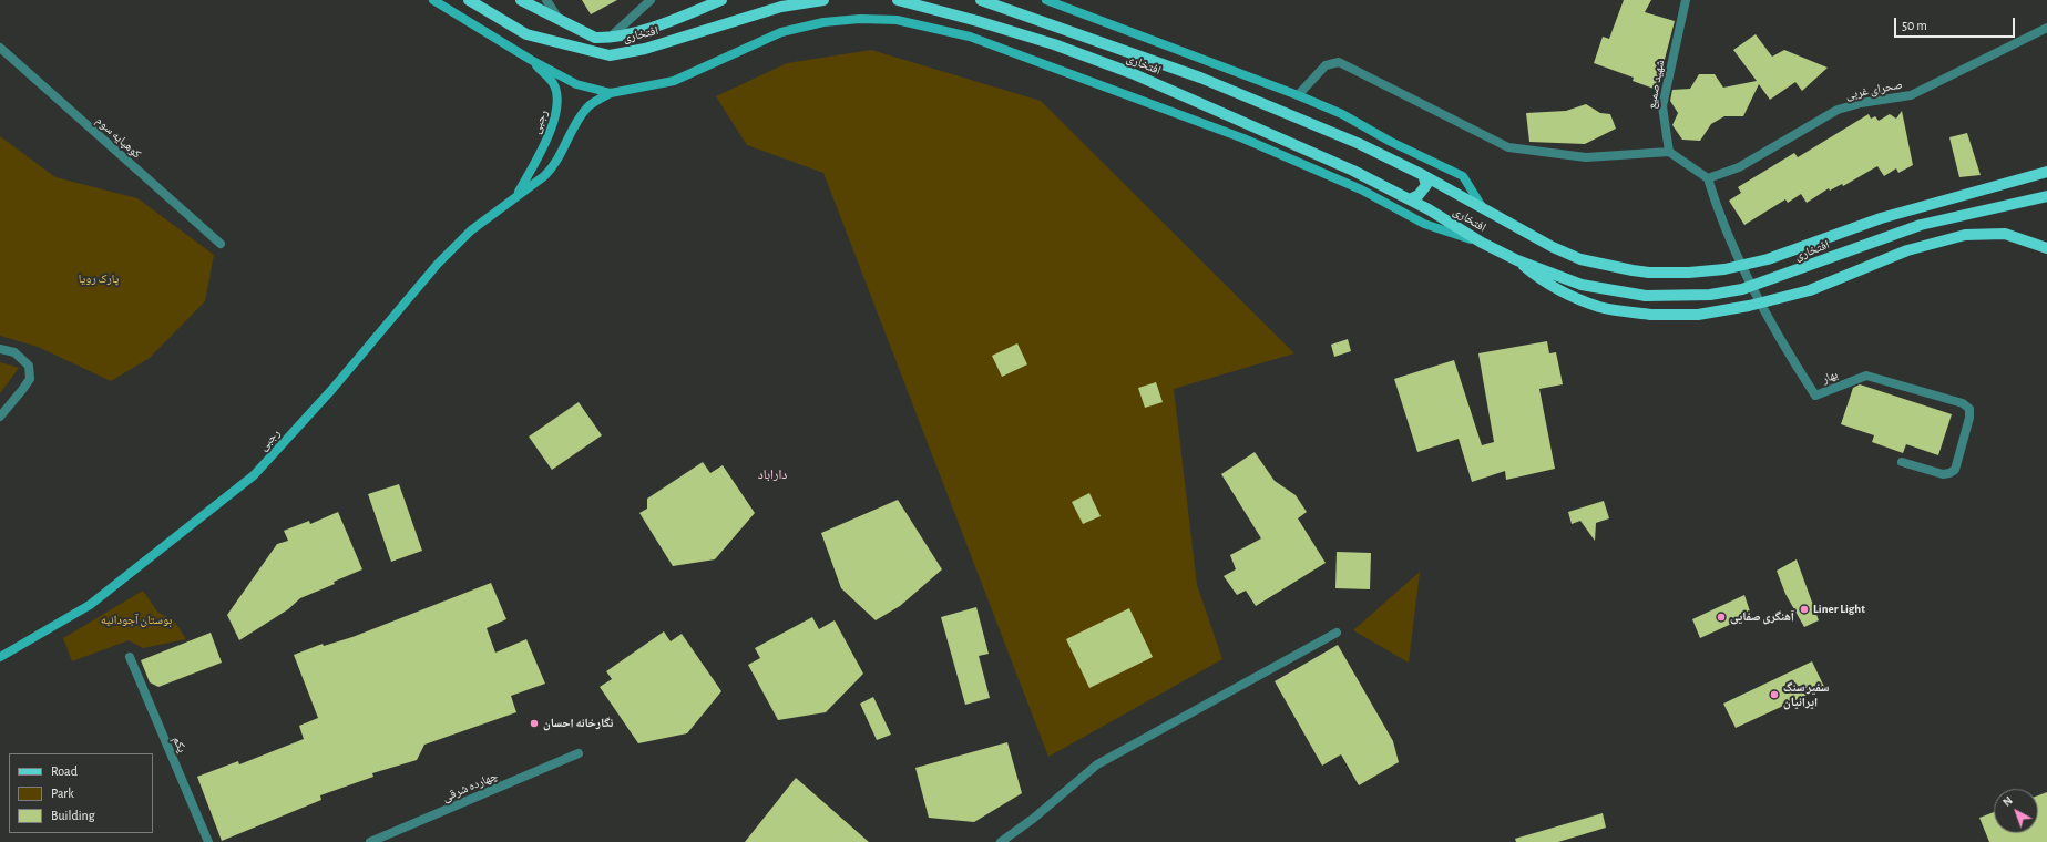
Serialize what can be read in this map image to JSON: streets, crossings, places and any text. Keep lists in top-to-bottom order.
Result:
{
  "streets": {
    "main road": ["افتخاری", "رجبی"],
    "street": [
      "شهید صمیع",
      "صحرای غربی",
      "کوهپایه سوم",
      "بهار",
      "یکم",
      "چهارده شرقی"
    ]
  },
  "crossings": [
    ["صحرای غربی", "بهار"]
  ],
  "districts": ["داراباد"],
  "parks": ["پارک رویا", "بوستان آجودانیه"],
  "places": [
    "Liner Light",
    "آهنگری صفایی",
    "سفیر سنگ ایرانیان",
    "نگارخانه احسان"
  ],
  "legend": ["Road", "Park", "Building"],
  "scale_bar": "50 m",
  "north": "top left"
}
